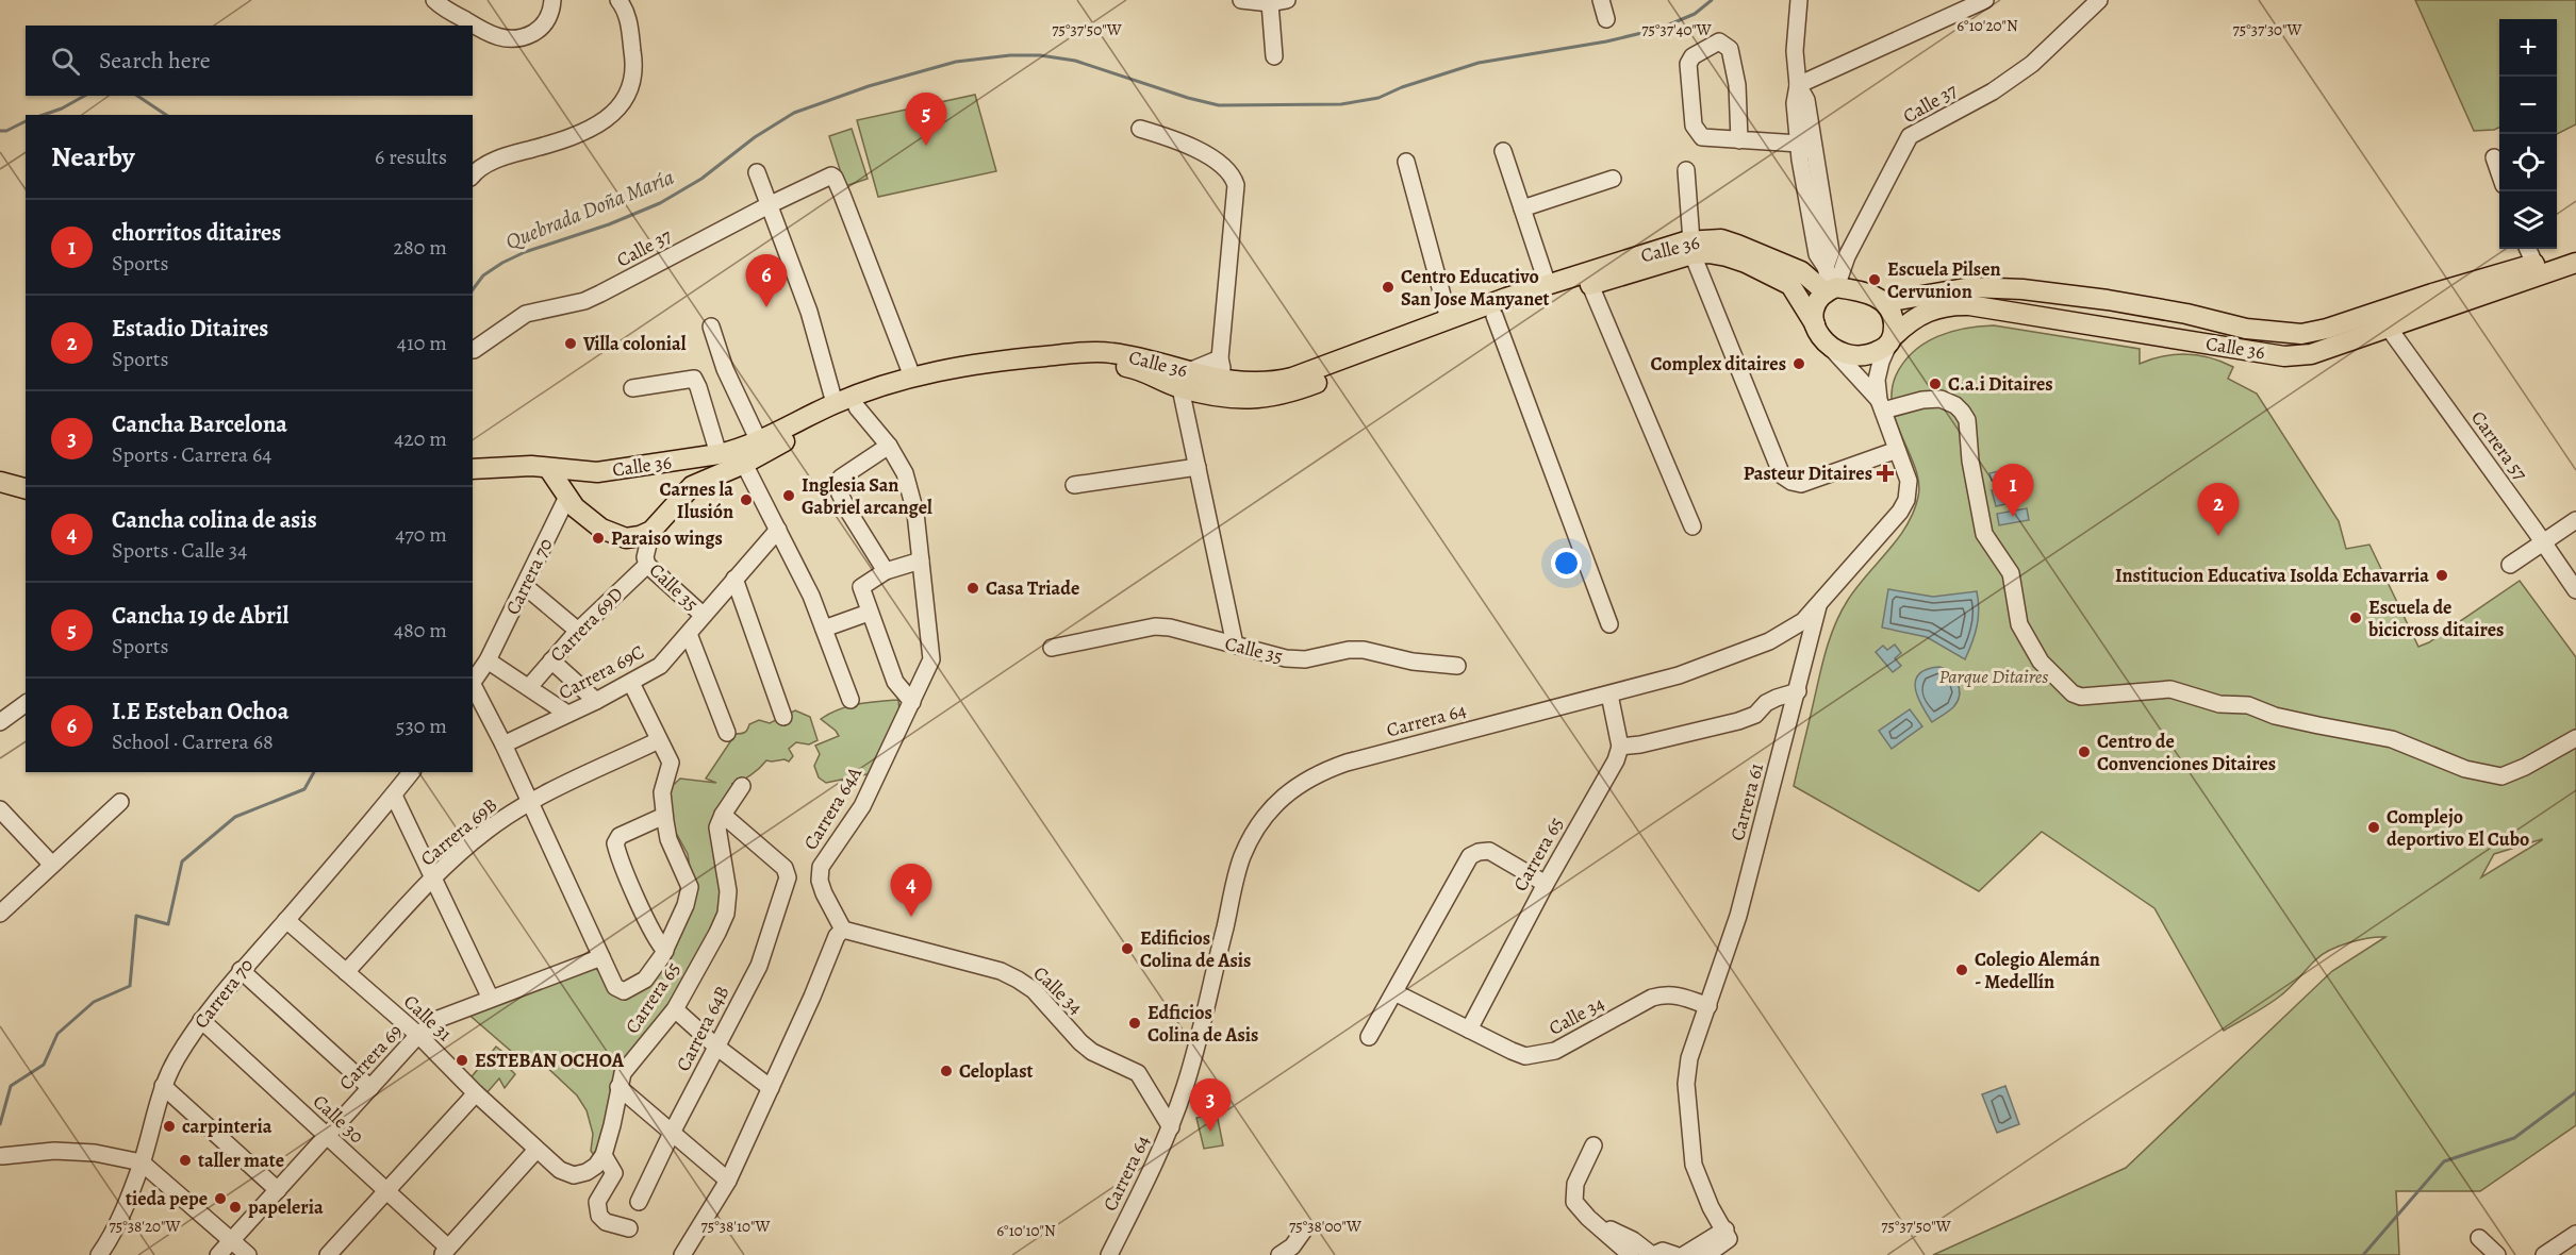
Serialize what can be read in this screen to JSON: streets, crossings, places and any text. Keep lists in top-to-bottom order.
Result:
{
  "streets": {
    "main road": ["Calle 36", "Calle 35"],
    "street": [
      "Calle 37",
      "Carrera 57",
      "Carrera 70",
      "Carrera 69D",
      "Carrera 69C",
      "Carrera 64",
      "Carrera 61",
      "Carrera 64A",
      "Carrera 69B",
      "Carrera 65",
      "Calle 34",
      "Calle 31",
      "Carrera 64B",
      "Carrera 69",
      "Calle 30"
    ]
  },
  "crossings": [
    ["Calle 37", "Calle 36"],
    ["Calle 37", "Carrera 64"],
    ["Calle 36", "Carrera 57"],
    ["Calle 36", "Carrera 64"],
    ["Calle 36", "Carrera 64A"],
    ["Carrera 70", "Calle 35"],
    ["Carrera 70", "Calle 31"],
    ["Carrera 70", "Calle 30"],
    ["Calle 35", "Carrera 69D"],
    ["Calle 35", "Carrera 69C"],
    ["Carrera 64", "Carrera 61"],
    ["Carrera 64", "Calle 34"],
    ["Carrera 61", "Calle 34"],
    ["Carrera 64A", "Calle 34"],
    ["Carrera 69B", "Calle 31"],
    ["Carrera 65", "Calle 34"],
    ["Carrera 65", "Carrera 64B"],
    ["Calle 31", "Carrera 69"],
    ["Carrera 69", "Calle 30"]
  ],
  "water": ["Quebrada Doña María"],
  "parks": ["Parque Ditaires"],
  "places": {
    "other": [
      "Escuela Pilsen Cervunion",
      "Centro Educativo San Jose Manyanet",
      "Villa colonial",
      "Complex ditaires",
      "C.a.i Ditaires",
      "Inglesia San Gabriel arcangel",
      "Carnes la Ilusión",
      "Paraiso wings",
      "Institucion Educativa Isolda Echavarria",
      "Casa Triade",
      "Escuela de bicicross ditaires",
      "Centro de Convenciones Ditaires",
      "Complejo deportivo El Cubo",
      "Edificios Colina de Asis",
      "Colegio Alemán - Medellín",
      "Edficios Colina de Asis",
      "ESTEBAN OCHOA",
      "Celoplast",
      "carpinteria",
      "taller mate",
      "tieda pepe",
      "papeleria"
    ],
    "health": ["Pasteur Ditaires"]
  },
  "page": {
    "map_buttons": ["+", "−"],
    "search": "Search here",
    "pins": [
      "5",
      "6",
      "1",
      "2",
      "4",
      "3"
    ],
    "heading": ["Nearby", "6 results"],
    "list": [
      {
        "mark": "1",
        "name": "chorritos ditaires",
        "note": "Sports",
        "value": "280 m"
      },
      {
        "mark": "2",
        "name": "Estadio Ditaires",
        "note": "Sports",
        "value": "410 m"
      },
      {
        "mark": "3",
        "name": "Cancha Barcelona",
        "note": "Sports · Carrera 64",
        "value": "420 m"
      },
      {
        "mark": "4",
        "name": "Cancha colina de asis",
        "note": "Sports · Calle 34",
        "value": "470 m"
      },
      {
        "mark": "5",
        "name": "Cancha 19 de Abril",
        "note": "Sports",
        "value": "480 m"
      },
      {
        "mark": "6",
        "name": "I.E Esteban Ochoa",
        "note": "School · Carrera 68",
        "value": "530 m"
      }
    ]
  },
  "coordinates": [
    "6°10'20\"N",
    "75°37'50\"W",
    "75°37'40\"W",
    "75°37'30\"W",
    "75°38'20\"W",
    "75°38'10\"W",
    "75°38'00\"W",
    "6°10'10\"N"
  ]
}
